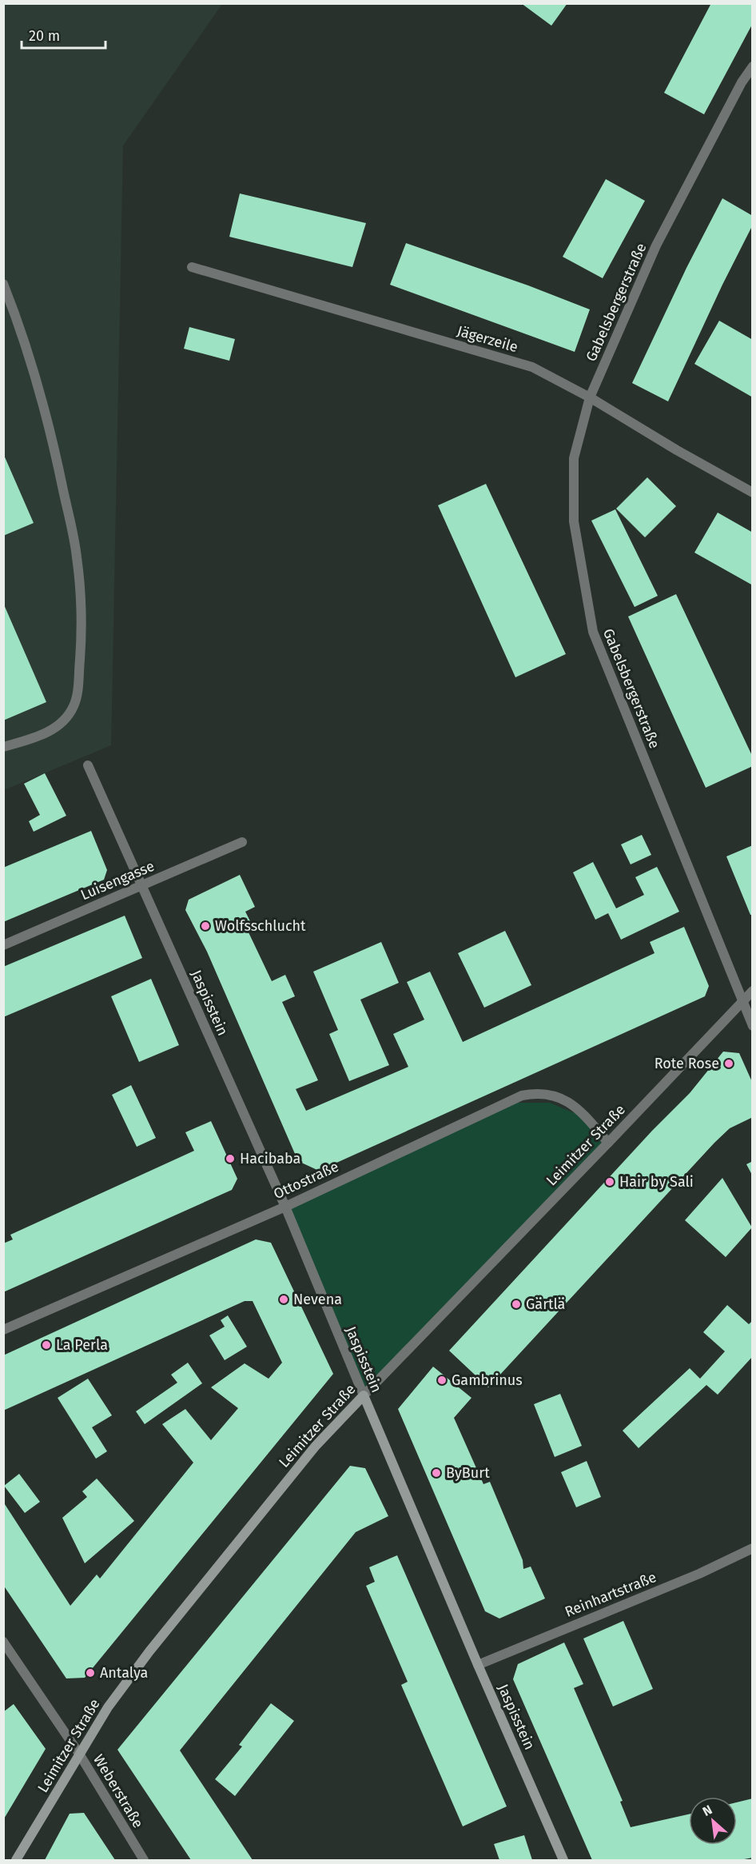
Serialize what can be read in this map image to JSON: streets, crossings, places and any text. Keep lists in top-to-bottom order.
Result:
{
  "streets": {
    "main road": ["Jaspisstein", "Leimitzer Straße"],
    "street": [
      "Gabelsbergerstraße",
      "Jägerzeile",
      "Luisengasse",
      "Ottostraße",
      "Reinhartstraße",
      "Weberstraße"
    ]
  },
  "crossings": [
    ["Gabelsbergerstraße", "Jägerzeile"],
    ["Gabelsbergerstraße", "Leimitzer Straße"],
    ["Luisengasse", "Jaspisstein"],
    ["Jaspisstein", "Leimitzer Straße"],
    ["Jaspisstein", "Ottostraße"],
    ["Jaspisstein", "Reinhartstraße"],
    ["Leimitzer Straße", "Ottostraße"],
    ["Leimitzer Straße", "Weberstraße"]
  ],
  "places": [
    "Wolfsschlucht",
    "Rote Rose",
    "Hacibaba",
    "Hair by Sali",
    "Nevena",
    "Gärtlä",
    "La Perla",
    "Gambrinus",
    "ByBurt",
    "Antalya"
  ],
  "scale_bar": "20 m",
  "north": "top left"
}
